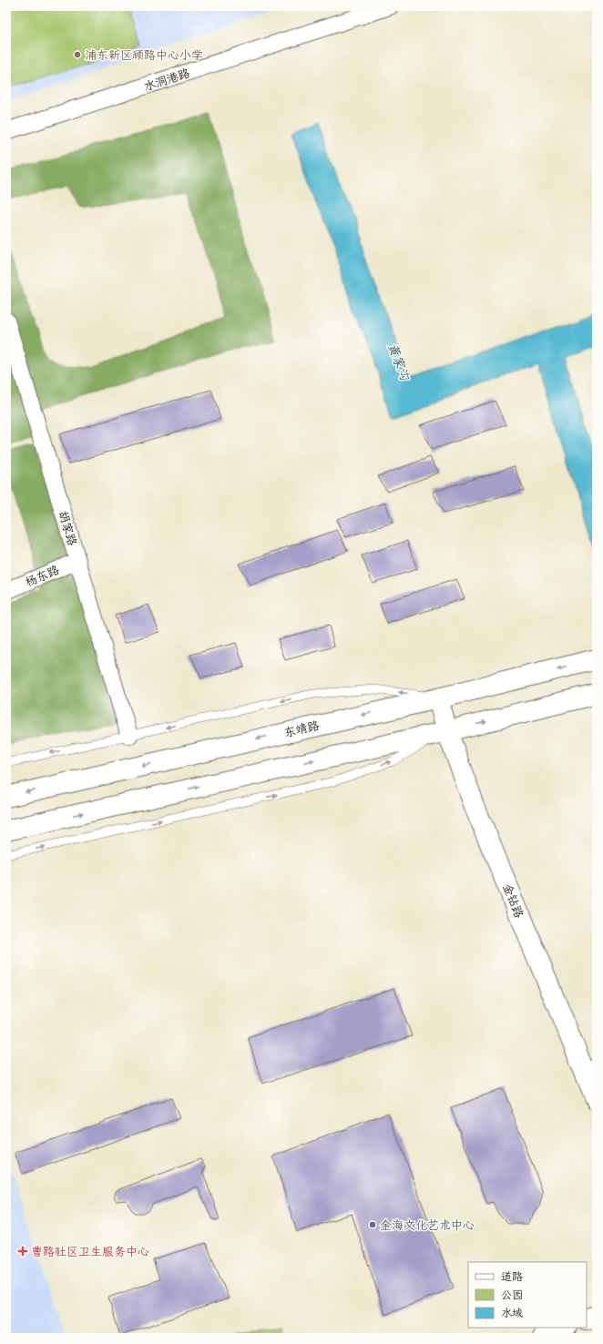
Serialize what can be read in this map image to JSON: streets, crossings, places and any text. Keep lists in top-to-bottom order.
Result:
{
  "streets": {
    "main road": ["东靖路", "金钻路"],
    "street": ["水洞港路", "胡家路", "杨东路"]
  },
  "crossings": [
    ["胡家路", "杨东路"],
    ["东靖路", "金钻路"]
  ],
  "water": ["黄家沟"],
  "places": {
    "other": ["浦东新区顾路中心小学", "金海文化艺术中心"],
    "health": ["曹路社区卫生服务中心"]
  },
  "legend": ["道路", "公园", "水域"]
}
